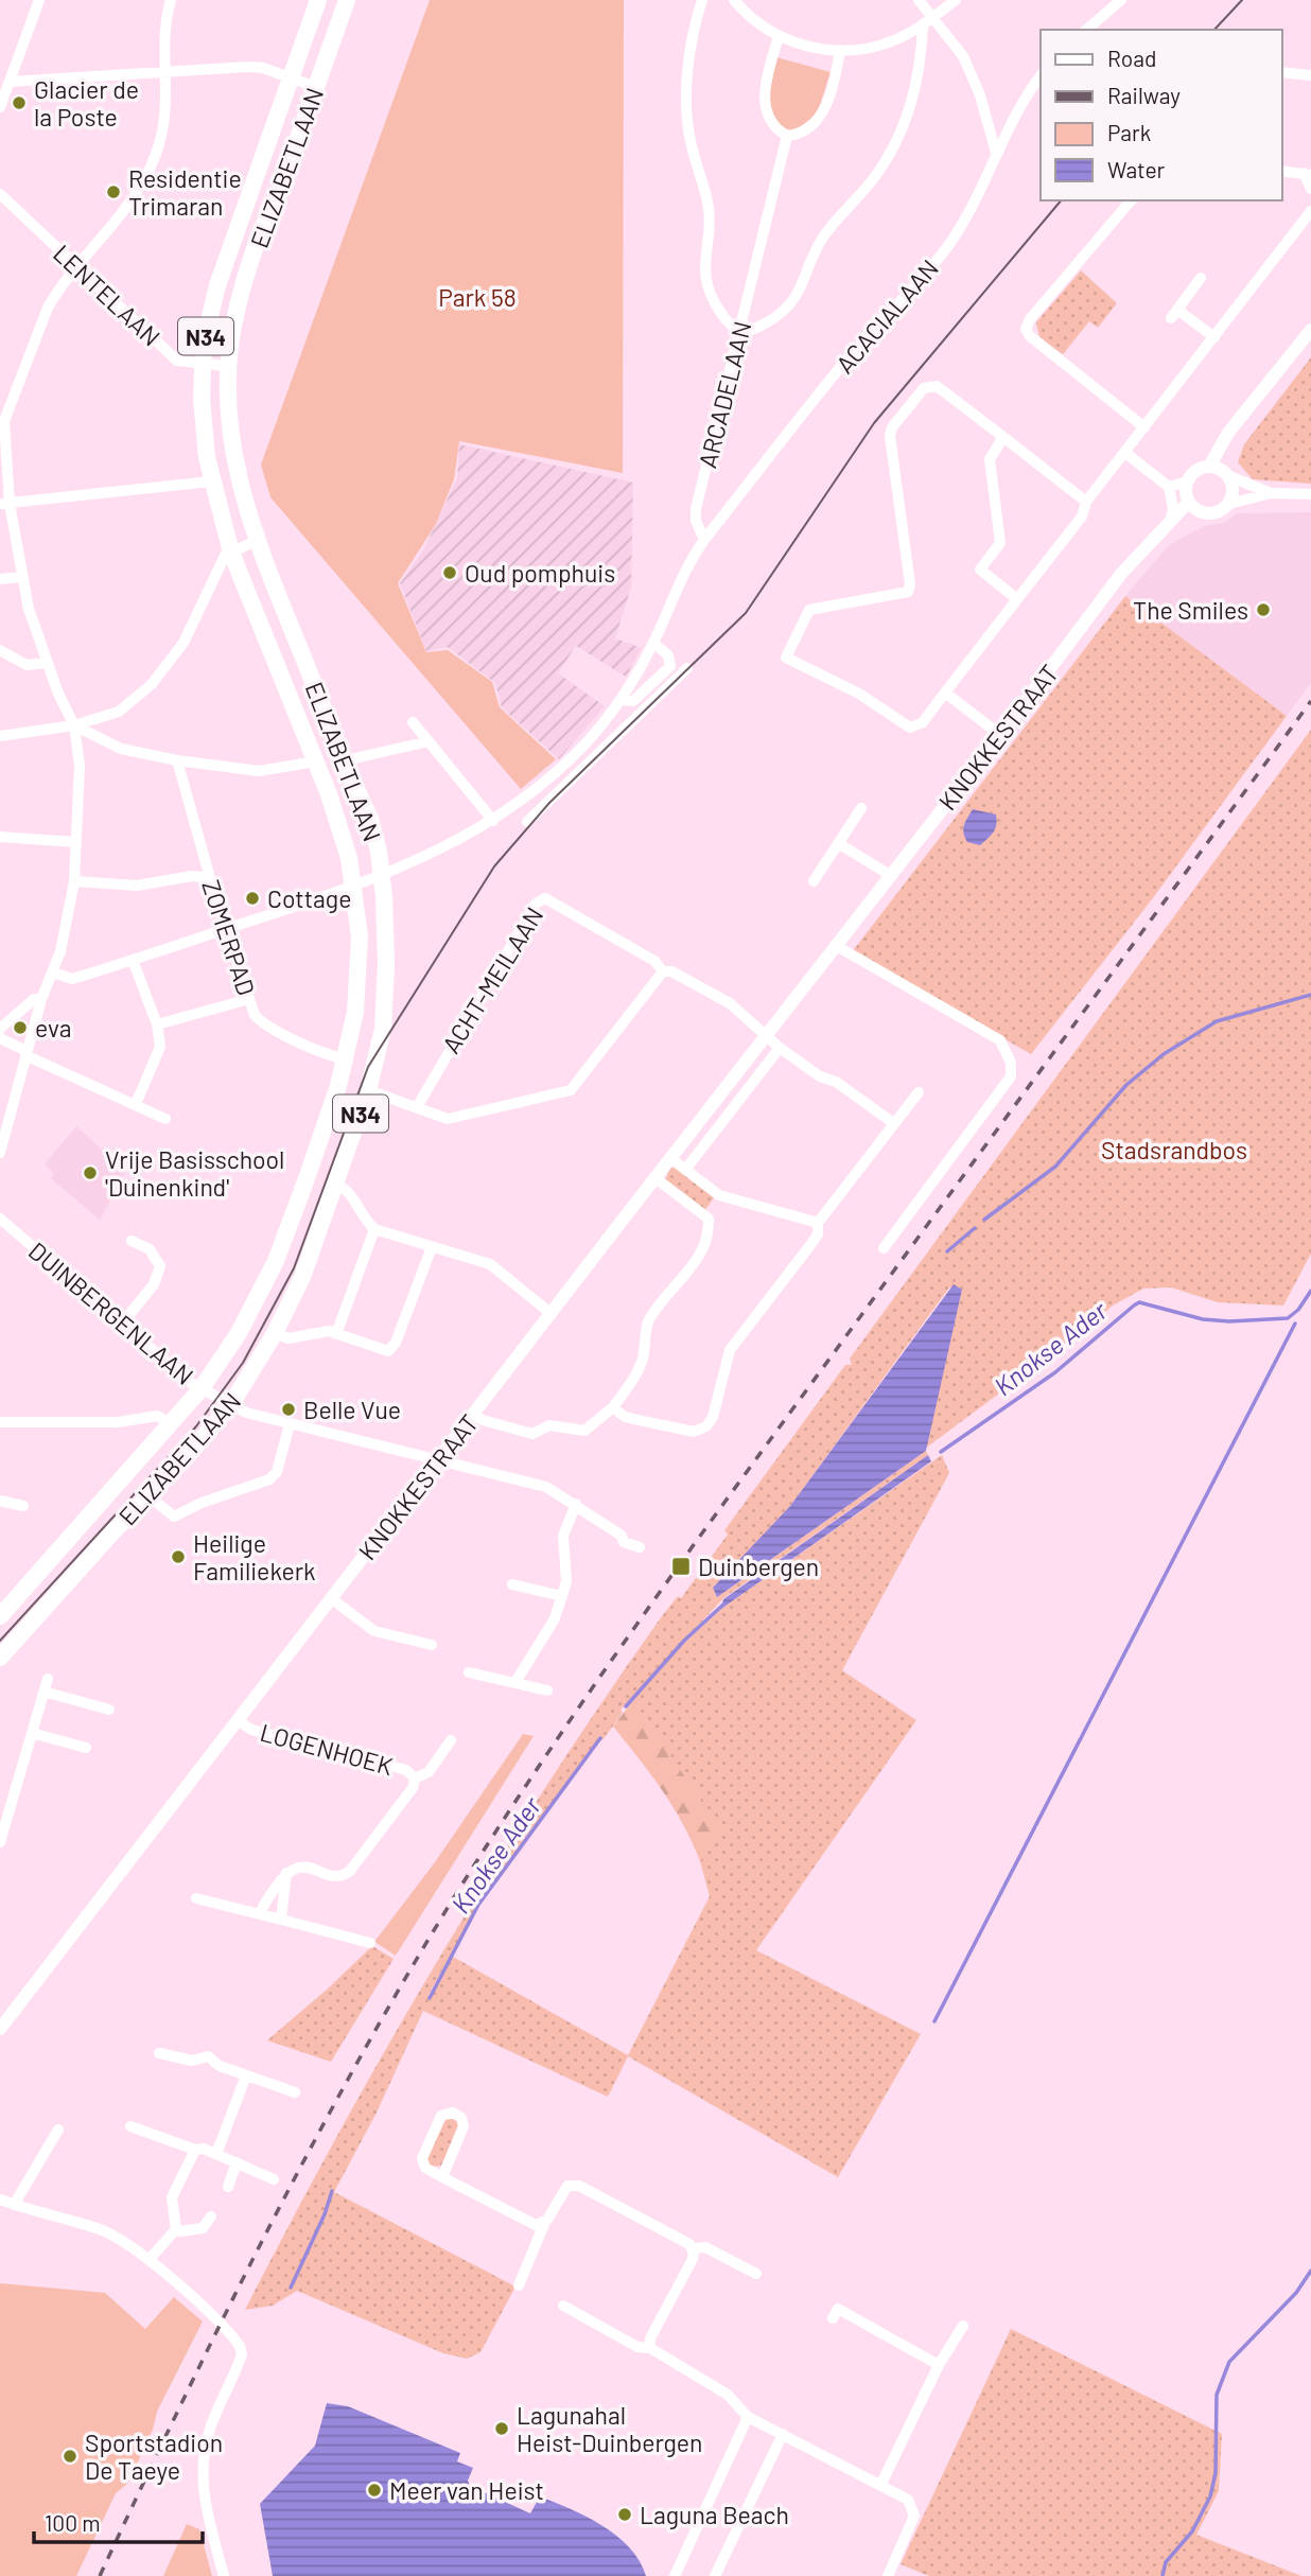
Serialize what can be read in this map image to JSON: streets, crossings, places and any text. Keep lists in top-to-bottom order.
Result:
{
  "streets": {
    "main road": ["ELIZABETLAAN", "N34"],
    "street": [
      "LENTELAAN",
      "ACACIALAAN",
      "ARCADELAAN",
      "KNOKKESTRAAT",
      "ZOMERPAD",
      "ACHT-MEILAAN",
      "DUINBERGENLAAN",
      "LOGENHOEK"
    ]
  },
  "crossings": [
    ["ELIZABETLAAN", "LENTELAAN"],
    ["ELIZABETLAAN", "ZOMERPAD"],
    ["ELIZABETLAAN", "DUINBERGENLAAN"],
    ["ACACIALAAN", "ARCADELAAN"],
    ["KNOKKESTRAAT", "ACHT-MEILAAN"],
    ["KNOKKESTRAAT", "DUINBERGENLAAN"],
    ["KNOKKESTRAAT", "LOGENHOEK"]
  ],
  "water": ["Knokse Ader"],
  "parks": ["Park 58", "Stadsrandbos"],
  "places": {
    "other": [
      "Glacier de la Poste",
      "Residentie Trimaran",
      "Oud pomphuis",
      "The Smiles",
      "Cottage",
      "eva",
      "Vrije Basisschool 'Duinenkind'",
      "Belle Vue",
      "Heilige Familiekerk",
      "Lagunahal Heist-Duinbergen",
      "Sportstadion De Taeye",
      "Meer van Heist",
      "Laguna Beach"
    ],
    "transit": ["Duinbergen"]
  },
  "legend": [
    "Road",
    "Railway",
    "Park",
    "Water"
  ],
  "scale_bar": "100 m"
}
